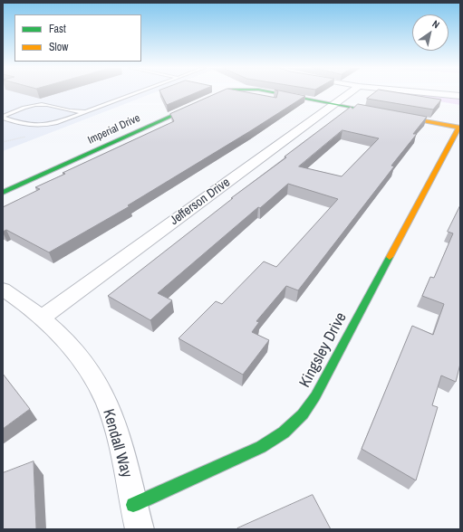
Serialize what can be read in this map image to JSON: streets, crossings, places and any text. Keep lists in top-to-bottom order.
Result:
{
  "streets": {
    "street": [
      "Imperial Drive",
      "Jefferson Drive",
      "Kingsley Drive",
      "Kendall Way"
    ]
  },
  "crossings": [
    ["Imperial Drive", "Jefferson Drive"],
    ["Imperial Drive", "Kingsley Drive"],
    ["Jefferson Drive", "Kendall Way"],
    ["Kingsley Drive", "Kendall Way"]
  ],
  "legend": ["Fast", "Slow"],
  "north": "top right"
}
